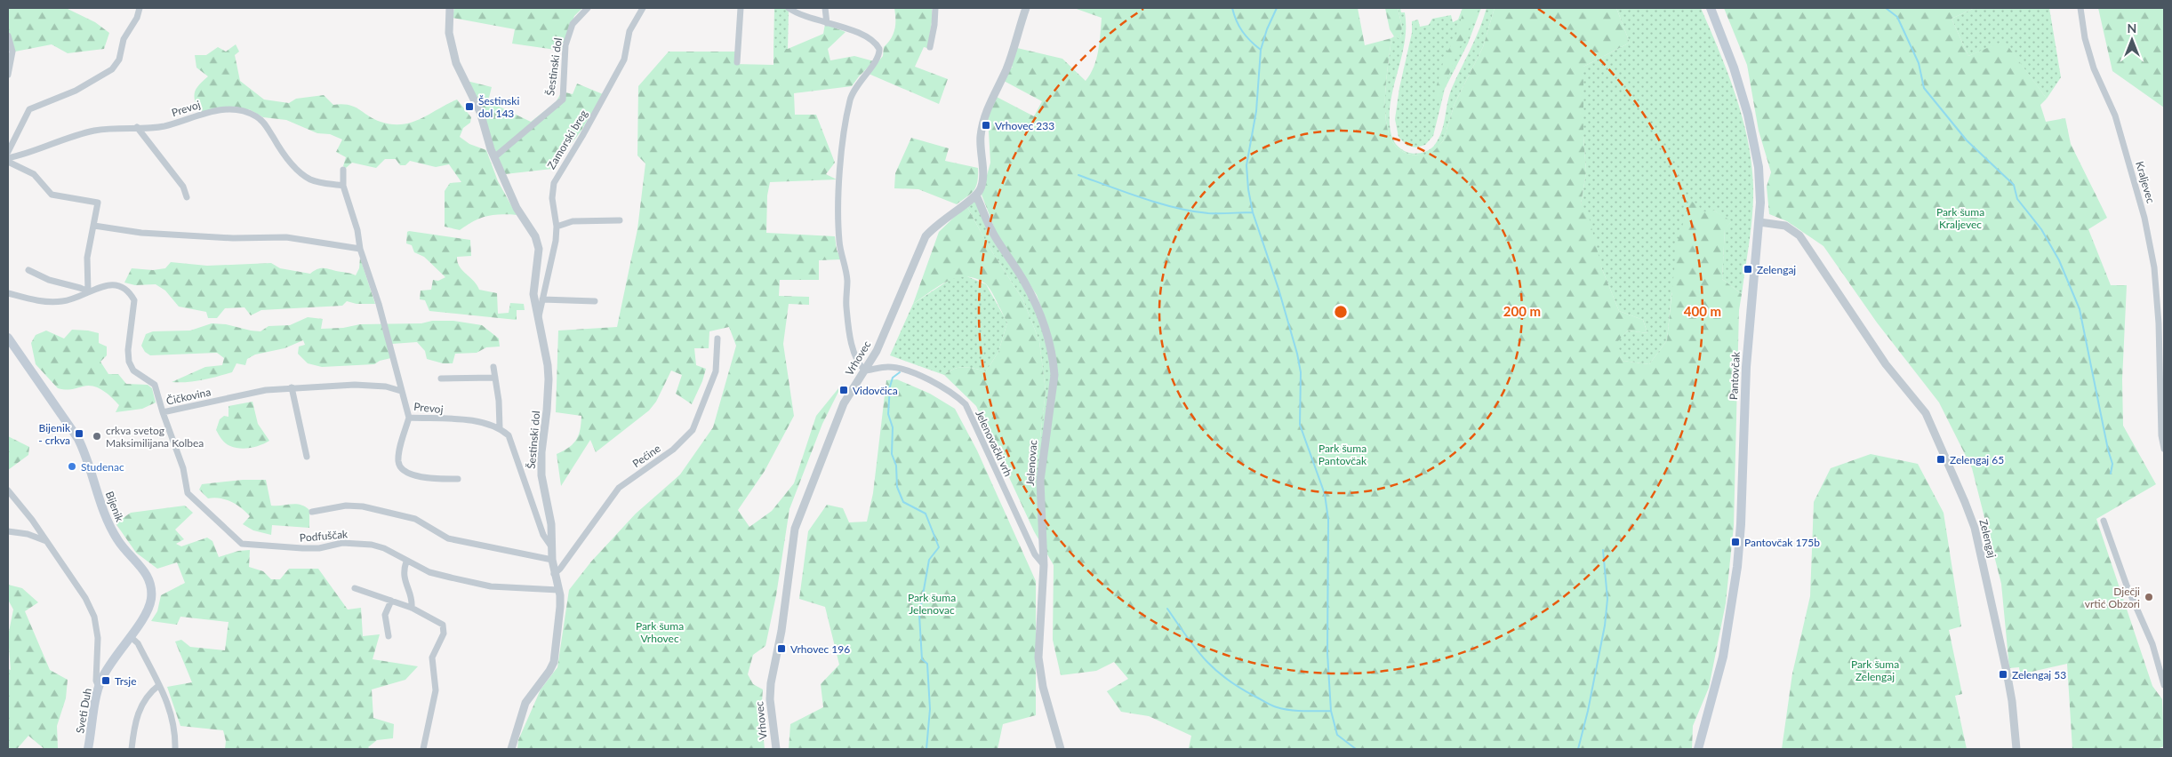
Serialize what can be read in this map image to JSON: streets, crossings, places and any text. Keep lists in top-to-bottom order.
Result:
{
  "streets": {
    "main road": ["Pantovčak", "Bijenik", "Sveti Duh"],
    "street": [
      "Šestinski dol",
      "Prevoj",
      "Zamorski breg",
      "Kraljevec",
      "Vrhovec",
      "Čičkovina",
      "Jelenovački vrh",
      "Pećine",
      "Jelenovac",
      "Podfuščak",
      "Zelengaj"
    ]
  },
  "crossings": [
    ["Šestinski dol", "Zamorski breg"],
    ["Šestinski dol", "Pećine"],
    ["Šestinski dol", "Podfuščak"],
    ["Prevoj", "Čičkovina"],
    ["Vrhovec", "Jelenovački vrh"],
    ["Vrhovec", "Jelenovac"],
    ["Pantovčak", "Zelengaj"],
    ["Čičkovina", "Podfuščak"],
    ["Jelenovački vrh", "Jelenovac"],
    ["Bijenik", "Sveti Duh"]
  ],
  "parks": [
    "Park šuma Kraljevec",
    "Park šuma Pantovčak",
    "Park šuma Jelenovac",
    "Park šuma Vrhovec",
    "Park šuma Zelengaj"
  ],
  "places": {
    "transit": [
      "Šestinski dol 143",
      "Vrhovec 233",
      "Zelengaj",
      "Vidovčica",
      "Bijenik - crkva",
      "Zelengaj 65",
      "Pantovčak 175b",
      "Vrhovec 196",
      "Zelengaj 53",
      "Trsje"
    ],
    "other": ["crkva svetog Maksimilijana Kolbea", "Studenac", "Dječji vrtić Obzori"]
  },
  "north": "top",
  "rings": ["200 m", "400 m"]
}
